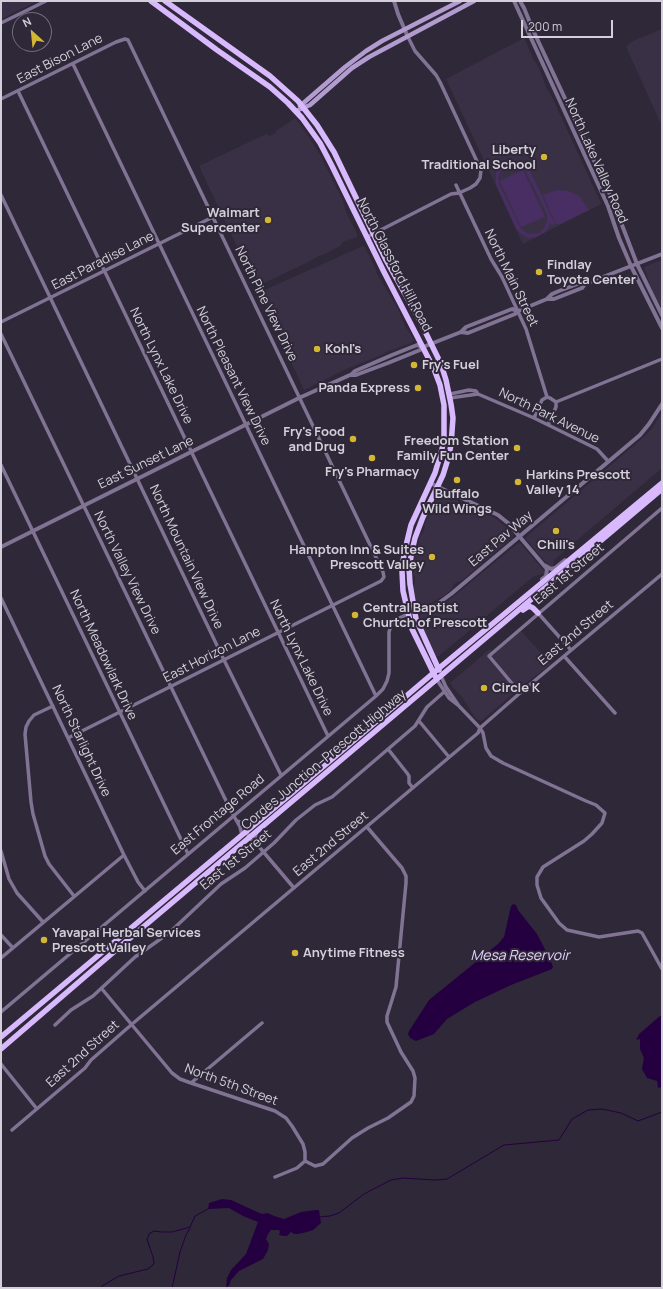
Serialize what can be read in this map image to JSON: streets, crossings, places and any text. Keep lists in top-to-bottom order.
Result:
{
  "streets": {
    "main road": ["North Glassford Hill Road", "Cordes Junction–Prescott Highway"],
    "street": [
      "East Bison Lane",
      "North Lake Valley Road",
      "East Paradise Lane",
      "North Main Street",
      "North Pine View Drive",
      "North Lynx Lake Drive",
      "North Pleasant View Drive",
      "North Park Avenue",
      "East Sunset Lane",
      "East Pav Way",
      "North Mountain View Drive",
      "North Valley View Drive",
      "East 1st Street",
      "East 2nd Street",
      "North Meadowlark Drive",
      "East Horizon Lane",
      "North Starlight Drive",
      "East Frontage Road",
      "North 5th Street"
    ]
  },
  "crossings": [
    ["East Bison Lane", "North Pine View Drive"],
    ["East Bison Lane", "North Lynx Lake Drive"],
    ["East Bison Lane", "North Pleasant View Drive"],
    ["North Lake Valley Road", "East Sunset Lane"],
    ["East Paradise Lane", "North Pine View Drive"],
    ["East Paradise Lane", "North Lynx Lake Drive"],
    ["East Paradise Lane", "North Pleasant View Drive"],
    ["East Paradise Lane", "North Mountain View Drive"],
    ["North Glassford Hill Road", "North Park Avenue"],
    ["North Glassford Hill Road", "East Sunset Lane"],
    ["North Glassford Hill Road", "East Pav Way"],
    ["North Glassford Hill Road", "Cordes Junction–Prescott Highway"],
    ["North Glassford Hill Road", "East Frontage Road"],
    ["North Main Street", "East Sunset Lane"],
    ["North Pine View Drive", "East Sunset Lane"],
    ["North Pine View Drive", "East Horizon Lane"],
    ["North Lynx Lake Drive", "East Sunset Lane"],
    ["North Lynx Lake Drive", "East Horizon Lane"],
    ["North Lynx Lake Drive", "East Frontage Road"],
    ["North Pleasant View Drive", "East Sunset Lane"],
    ["North Pleasant View Drive", "East Horizon Lane"],
    ["North Pleasant View Drive", "East Frontage Road"],
    ["North Park Avenue", "East Pav Way"],
    ["East Sunset Lane", "North Mountain View Drive"],
    ["East Sunset Lane", "North Valley View Drive"],
    ["East Sunset Lane", "North Meadowlark Drive"],
    ["North Mountain View Drive", "East Horizon Lane"],
    ["North Mountain View Drive", "East Frontage Road"],
    ["North Valley View Drive", "East Horizon Lane"],
    ["North Valley View Drive", "Cordes Junction–Prescott Highway"],
    ["North Valley View Drive", "East Frontage Road"],
    ["East 1st Street", "East 2nd Street"],
    ["East 1st Street", "North 5th Street"],
    ["East 2nd Street", "North 5th Street"],
    ["North Meadowlark Drive", "East Horizon Lane"],
    ["North Meadowlark Drive", "East Frontage Road"],
    ["East Horizon Lane", "North Starlight Drive"],
    ["North Starlight Drive", "East Frontage Road"]
  ],
  "water": ["Mesa Reservoir"],
  "places": [
    "Liberty Traditional School",
    "Walmart Supercenter",
    "Findlay Toyota Center",
    "Kohl's",
    "Fry's Fuel",
    "Panda Express",
    "Fry's Food and Drug",
    "Freedom Station Family Fun Center",
    "Fry's Pharmacy",
    "Buffalo Wild Wings",
    "Harkins Prescott Valley 14",
    "Chili's",
    "Hampton Inn & Suites Prescott Valley",
    "Central Baptist Churtch of Prescott",
    "Circle K",
    "Yavapai Herbal Services Prescott Valley",
    "Anytime Fitness"
  ],
  "scale_bar": "200 m",
  "north": "top left"
}
